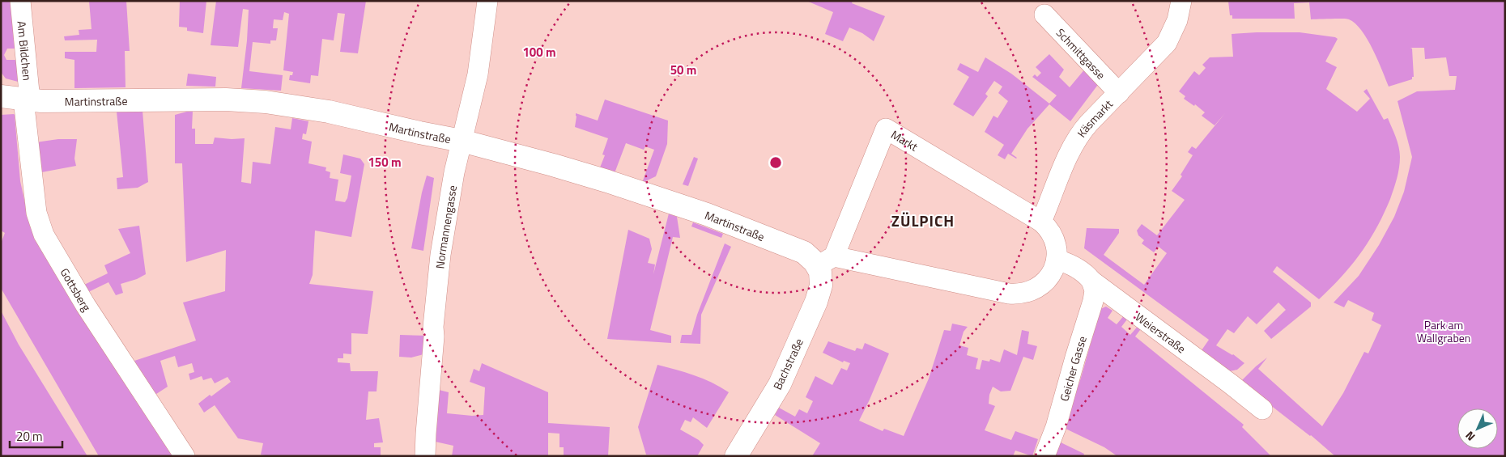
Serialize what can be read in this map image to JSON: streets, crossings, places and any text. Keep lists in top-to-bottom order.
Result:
{
  "streets": {
    "street": [
      "Am Bildchen",
      "Schmittgasse",
      "Martinstraße",
      "Käsmarkt",
      "Markt",
      "Normannengasse",
      "Gottsberg",
      "Weierstraße",
      "Bachstraße",
      "Geicher Gasse"
    ]
  },
  "crossings": [
    ["Am Bildchen", "Martinstraße"],
    ["Am Bildchen", "Gottsberg"],
    ["Schmittgasse", "Käsmarkt"],
    ["Martinstraße", "Markt"],
    ["Martinstraße", "Normannengasse"],
    ["Martinstraße", "Gottsberg"],
    ["Martinstraße", "Bachstraße"],
    ["Käsmarkt", "Markt"],
    ["Markt", "Weierstraße"],
    ["Markt", "Bachstraße"],
    ["Weierstraße", "Geicher Gasse"]
  ],
  "districts": ["ZÜLPICH"],
  "parks": ["Park am Wallgraben"],
  "scale_bar": "20 m",
  "north": "bottom left",
  "rings": ["100 m", "50 m", "150 m"]
}
